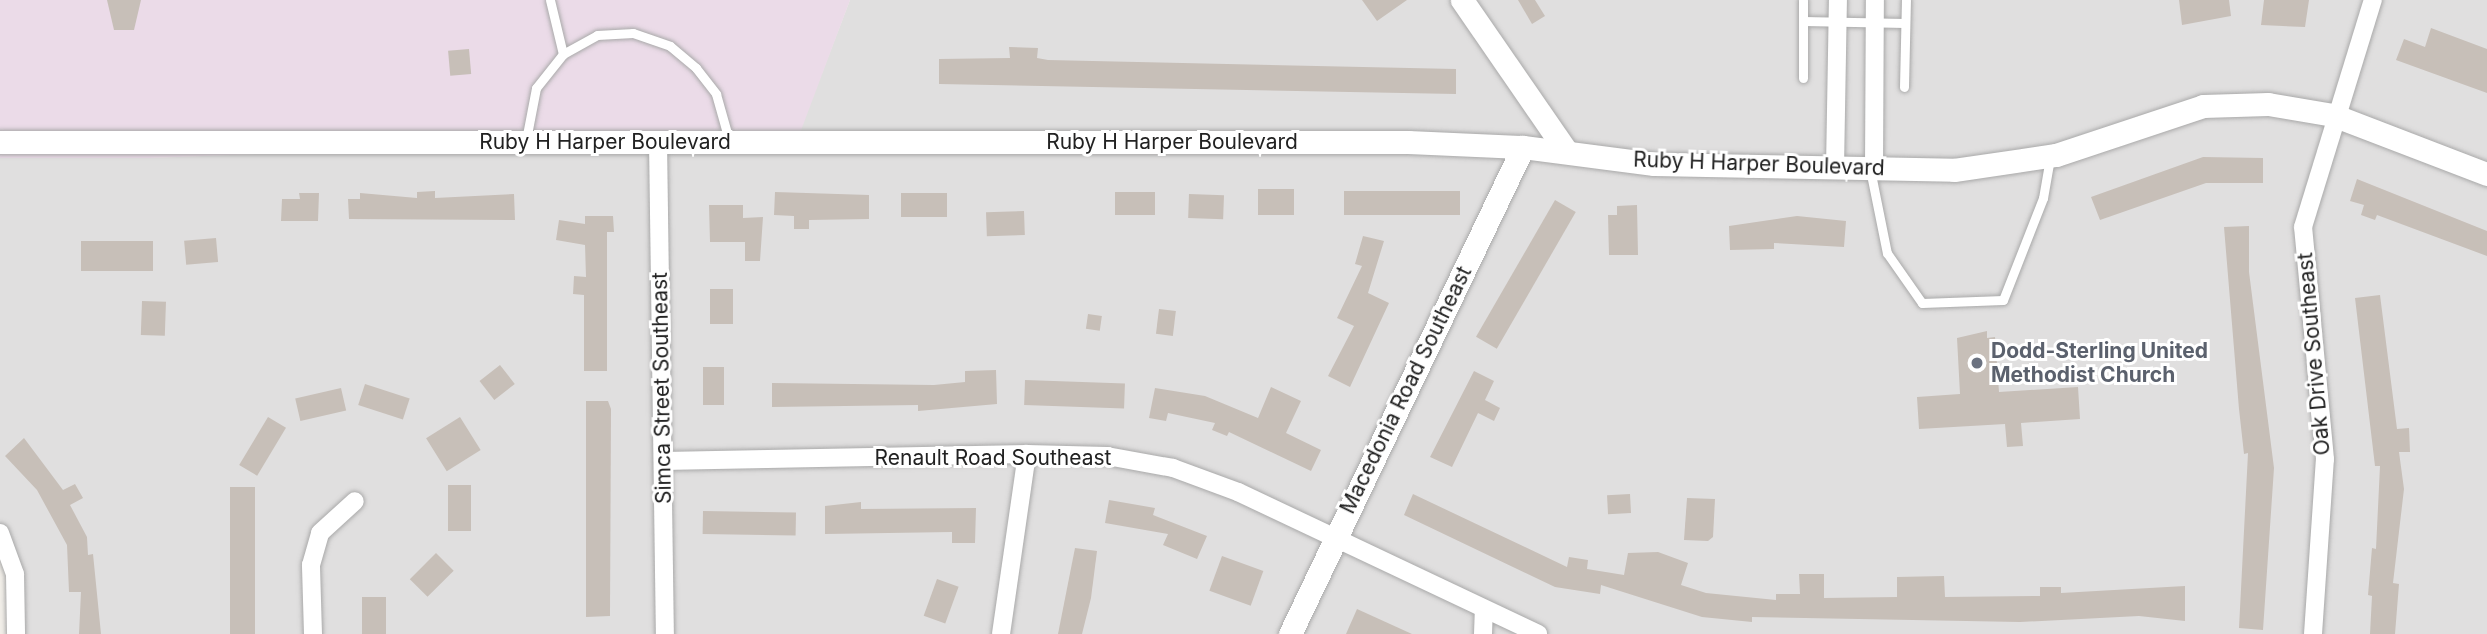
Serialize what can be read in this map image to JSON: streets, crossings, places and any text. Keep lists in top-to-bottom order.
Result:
{
  "streets": {
    "street": [
      "Ruby H Harper Boulevard",
      "Oak Drive Southeast",
      "Simca Street Southeast",
      "Macedonia Road Southeast",
      "Renault Road Southeast"
    ]
  },
  "crossings": [
    ["Ruby H Harper Boulevard", "Oak Drive Southeast"],
    ["Ruby H Harper Boulevard", "Simca Street Southeast"],
    ["Ruby H Harper Boulevard", "Macedonia Road Southeast"],
    ["Simca Street Southeast", "Renault Road Southeast"],
    ["Macedonia Road Southeast", "Renault Road Southeast"]
  ],
  "places": ["Dodd-Sterling United Methodist Church"]
}
